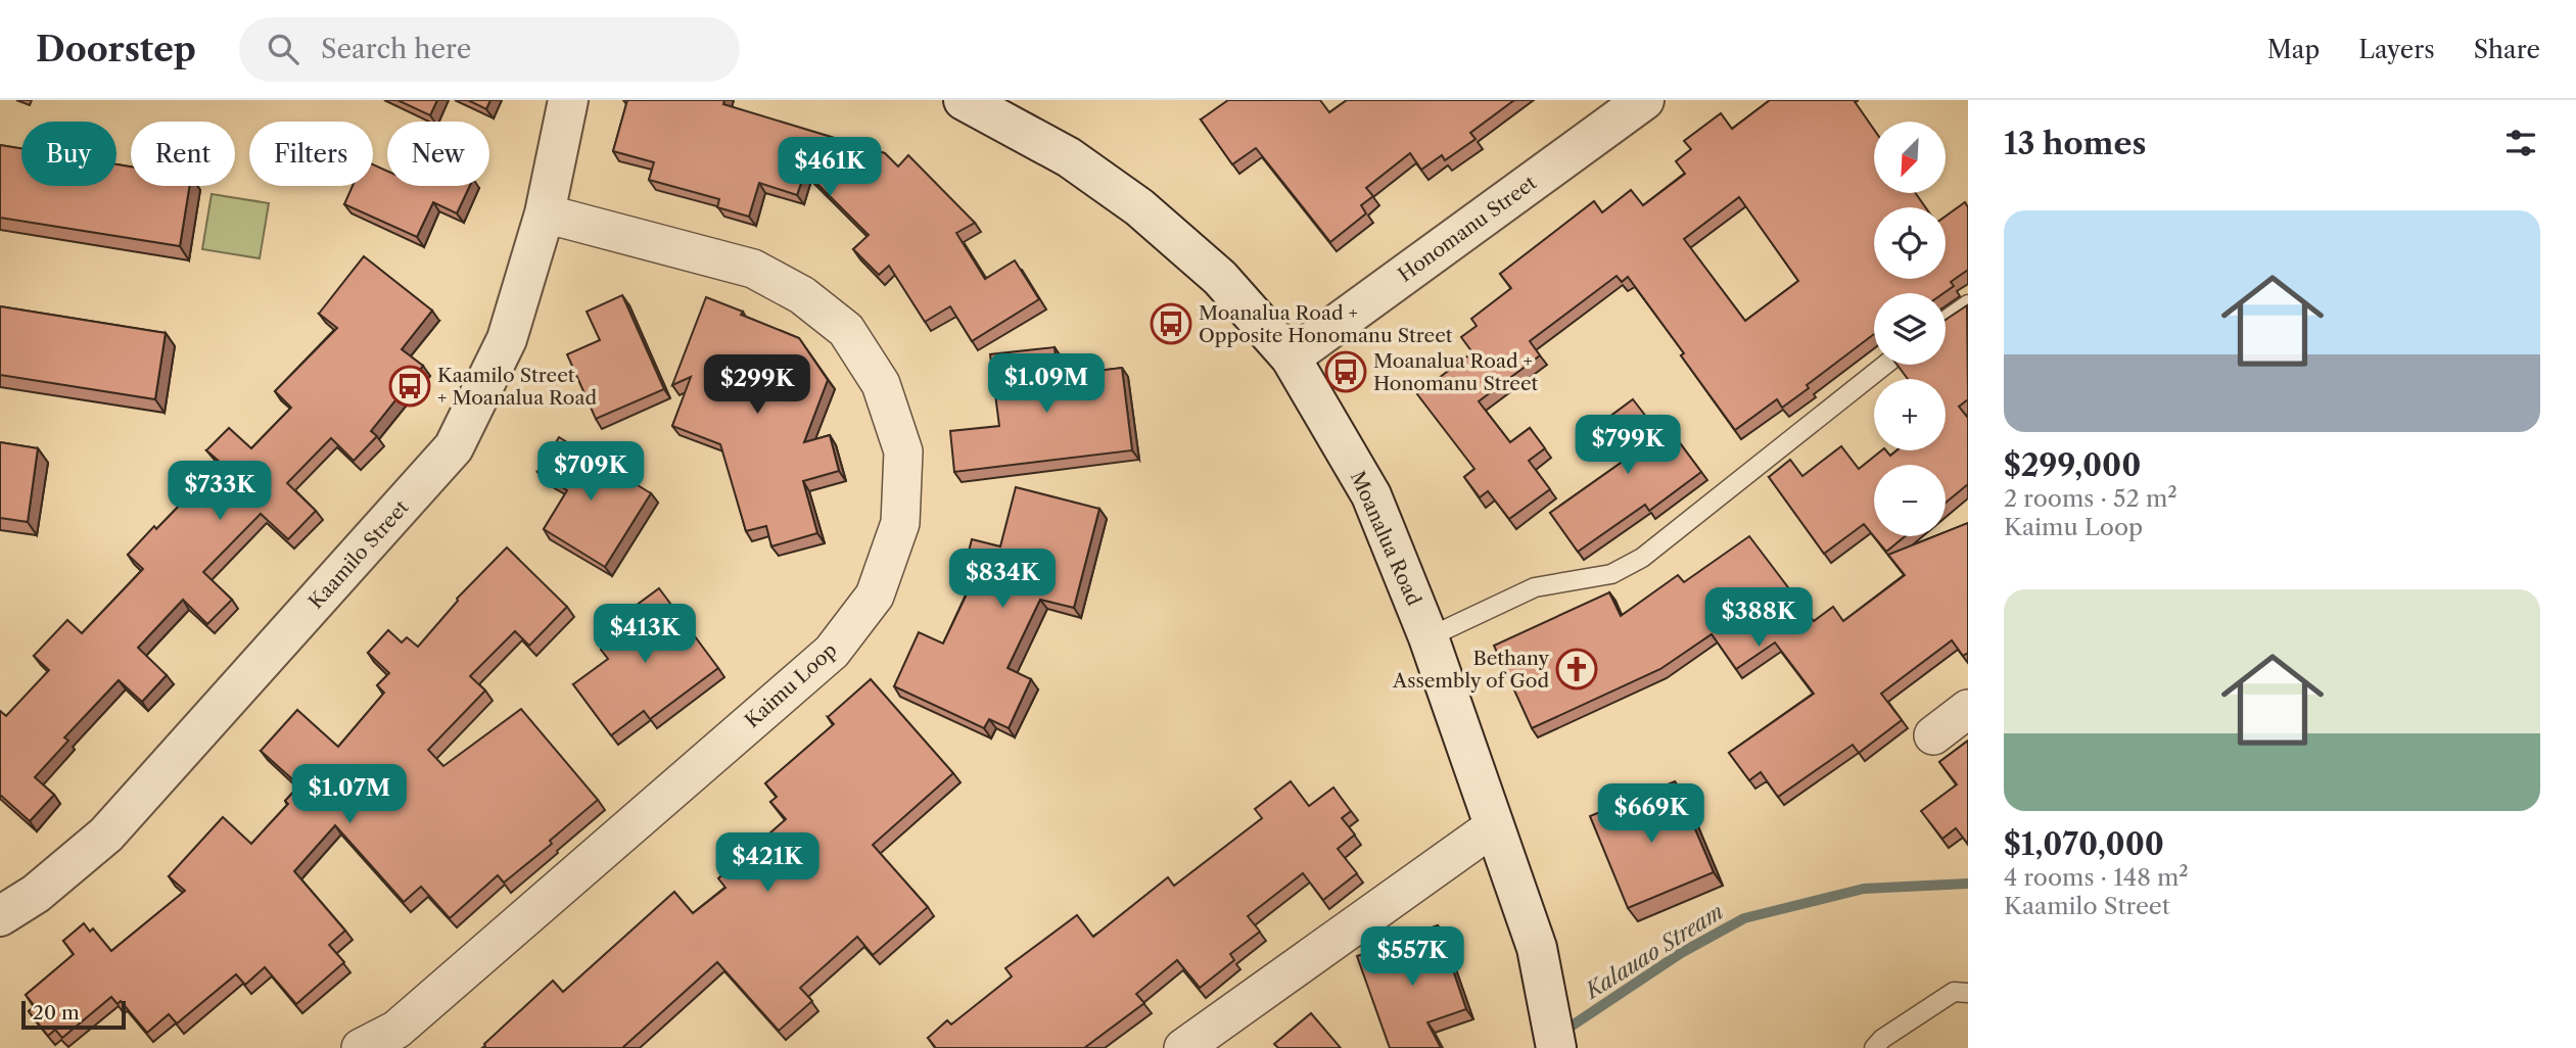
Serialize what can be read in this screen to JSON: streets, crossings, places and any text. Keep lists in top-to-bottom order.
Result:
{
  "streets": {
    "street": [
      "Honomanu Street",
      "Moanalua Road",
      "Kaamilo Street",
      "Kaimu Loop"
    ]
  },
  "crossings": [
    ["Honomanu Street", "Moanalua Road"],
    ["Kaamilo Street", "Kaimu Loop"]
  ],
  "water": ["Kalauao Stream"],
  "places": {
    "bus stop": ["Moanalua Road + Opposite Honomanu Street", "Moanalua Road + Honomanu Street", "Kaamilo Street + Moanalua Road"],
    "church": ["Bethany Assembly of God"]
  },
  "scale_bar": "20 m",
  "north": "bottom left",
  "page": {
    "header": "Doorstep",
    "search": "Search here",
    "nav": ["Map", "Layers", "Share"],
    "heading": "13 homes",
    "map_buttons": ["+", "−"],
    "chip": [
      "Buy",
      "Rent",
      "Filters",
      "New"
    ],
    "price": [
      "$461K",
      "$1.09M",
      "$299K",
      "$799K",
      "$709K",
      "$733K",
      "$834K",
      "$388K",
      "$413K",
      "$1.07M",
      "$669K",
      "$421K",
      "$557K"
    ],
    "list": [
      {
        "name": "$299,000",
        "note": "2 rooms · 52 m² · Kaimu Loop"
      },
      {
        "name": "$1,070,000",
        "note": "4 rooms · 148 m² · Kaamilo Street"
      }
    ],
    "scale": "20 m"
  }
}
